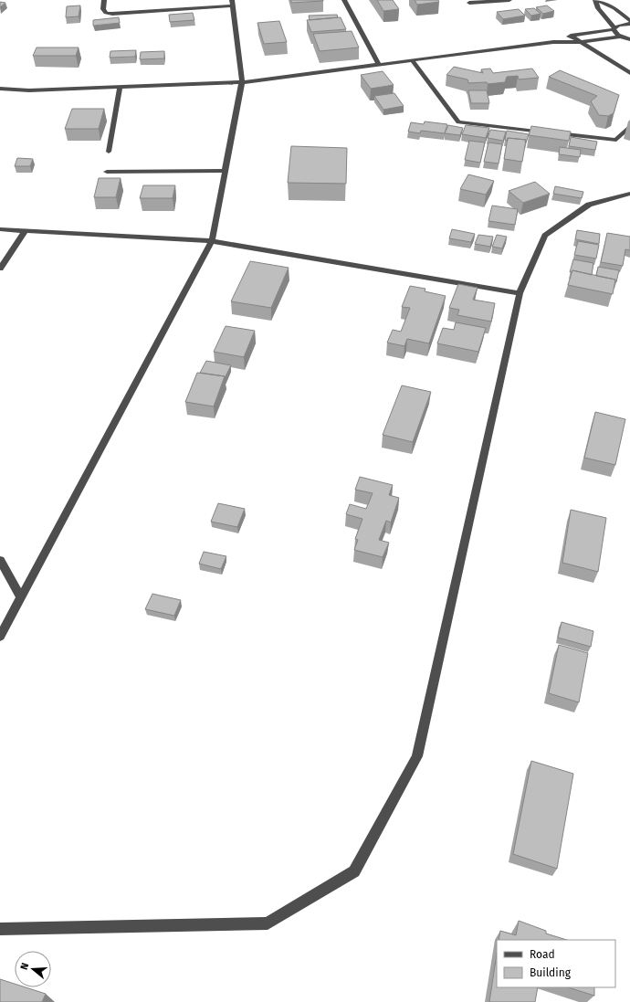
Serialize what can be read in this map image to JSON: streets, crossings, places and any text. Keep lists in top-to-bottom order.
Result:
{
  "legend": ["Road", "Building"],
  "north": "left"
}
